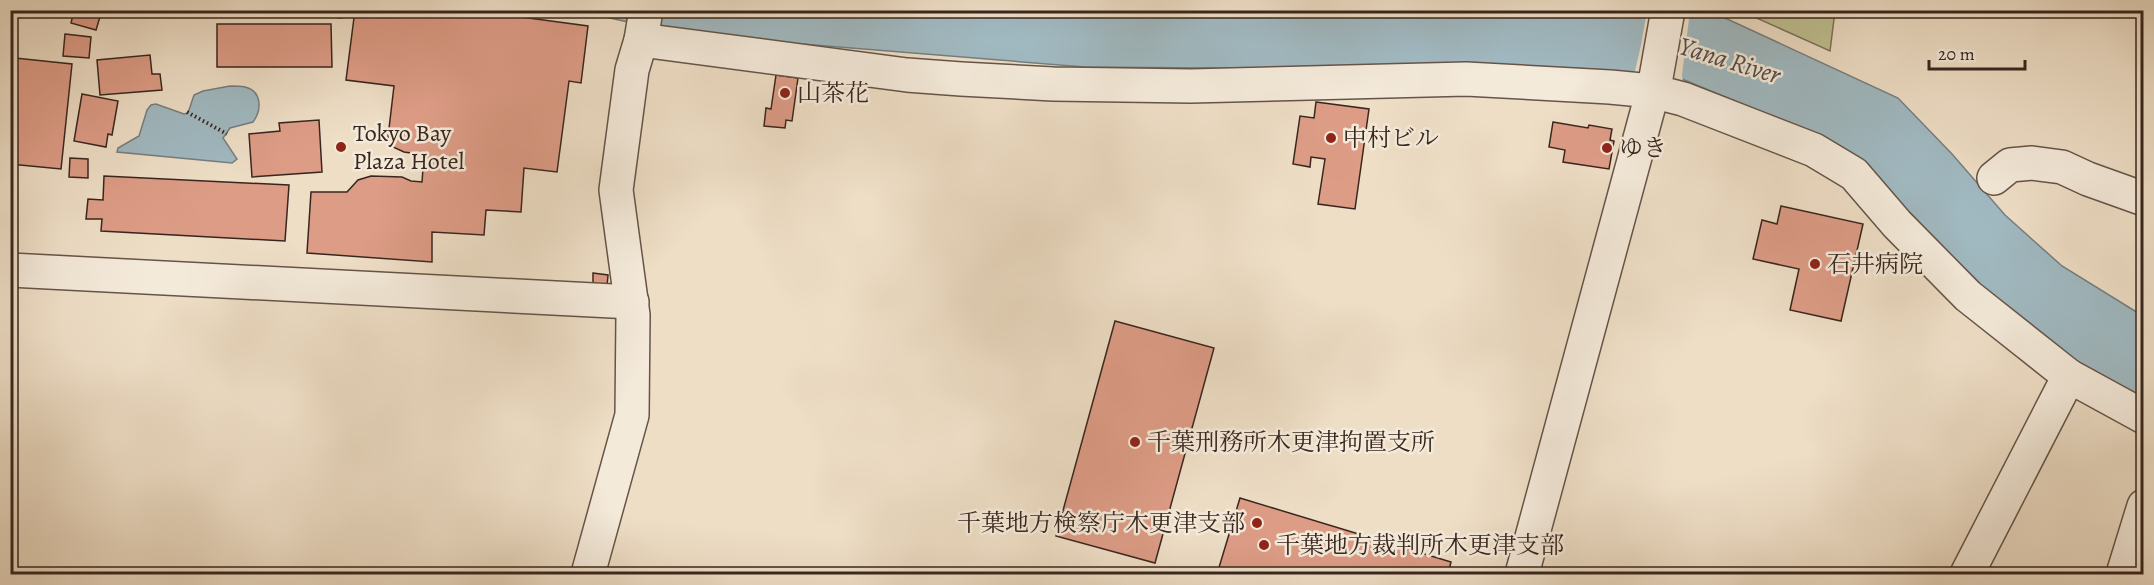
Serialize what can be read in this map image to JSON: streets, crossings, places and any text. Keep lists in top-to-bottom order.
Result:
{
  "water": ["Yana River"],
  "places": [
    "山茶花",
    "中村ビル",
    "Tokyo Bay Plaza Hotel",
    "ゆき",
    "石井病院",
    "千葉刑務所木更津拘置支所",
    "千葉地方検察庁木更津支部",
    "千葉地方裁判所木更津支部"
  ],
  "scale_bar": "20 m"
}
